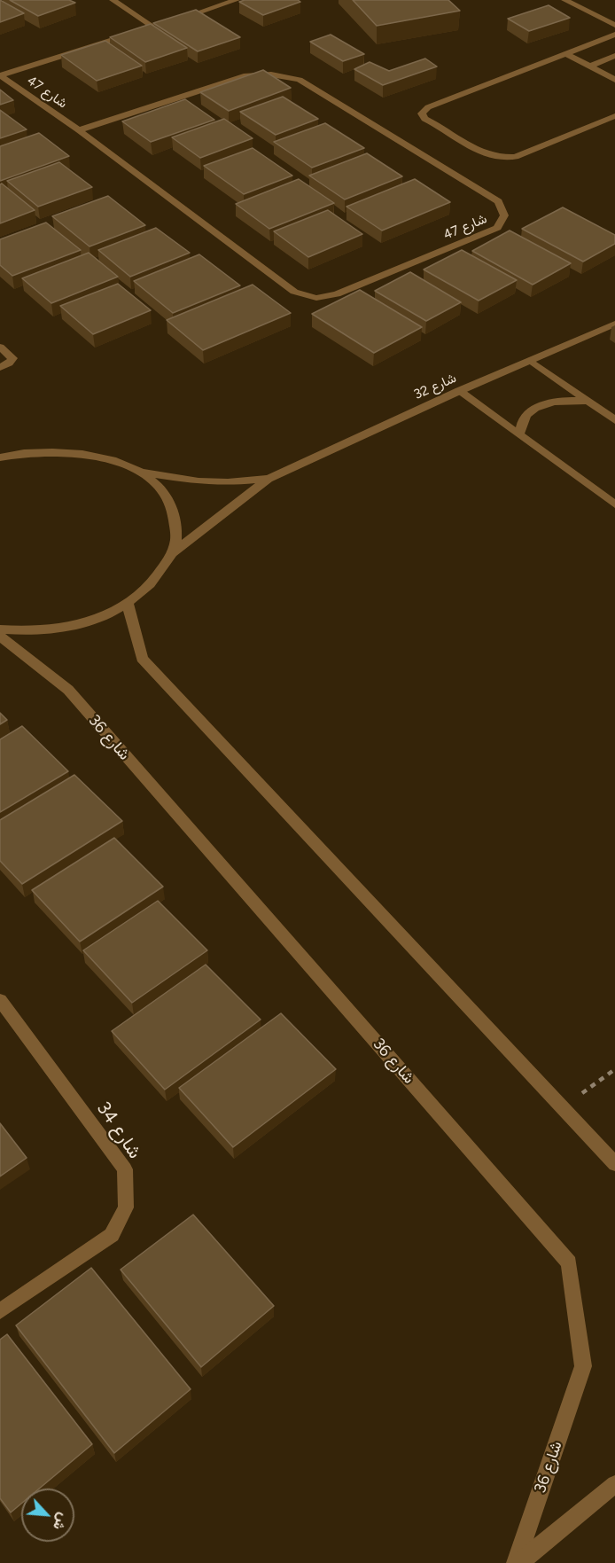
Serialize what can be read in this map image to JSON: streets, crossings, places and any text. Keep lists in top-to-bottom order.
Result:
{
  "streets": {
    "street": [
      "شارع 47",
      "شارع 32",
      "شارع 36",
      "شارع 34"
    ]
  },
  "north": "bottom right"
}
